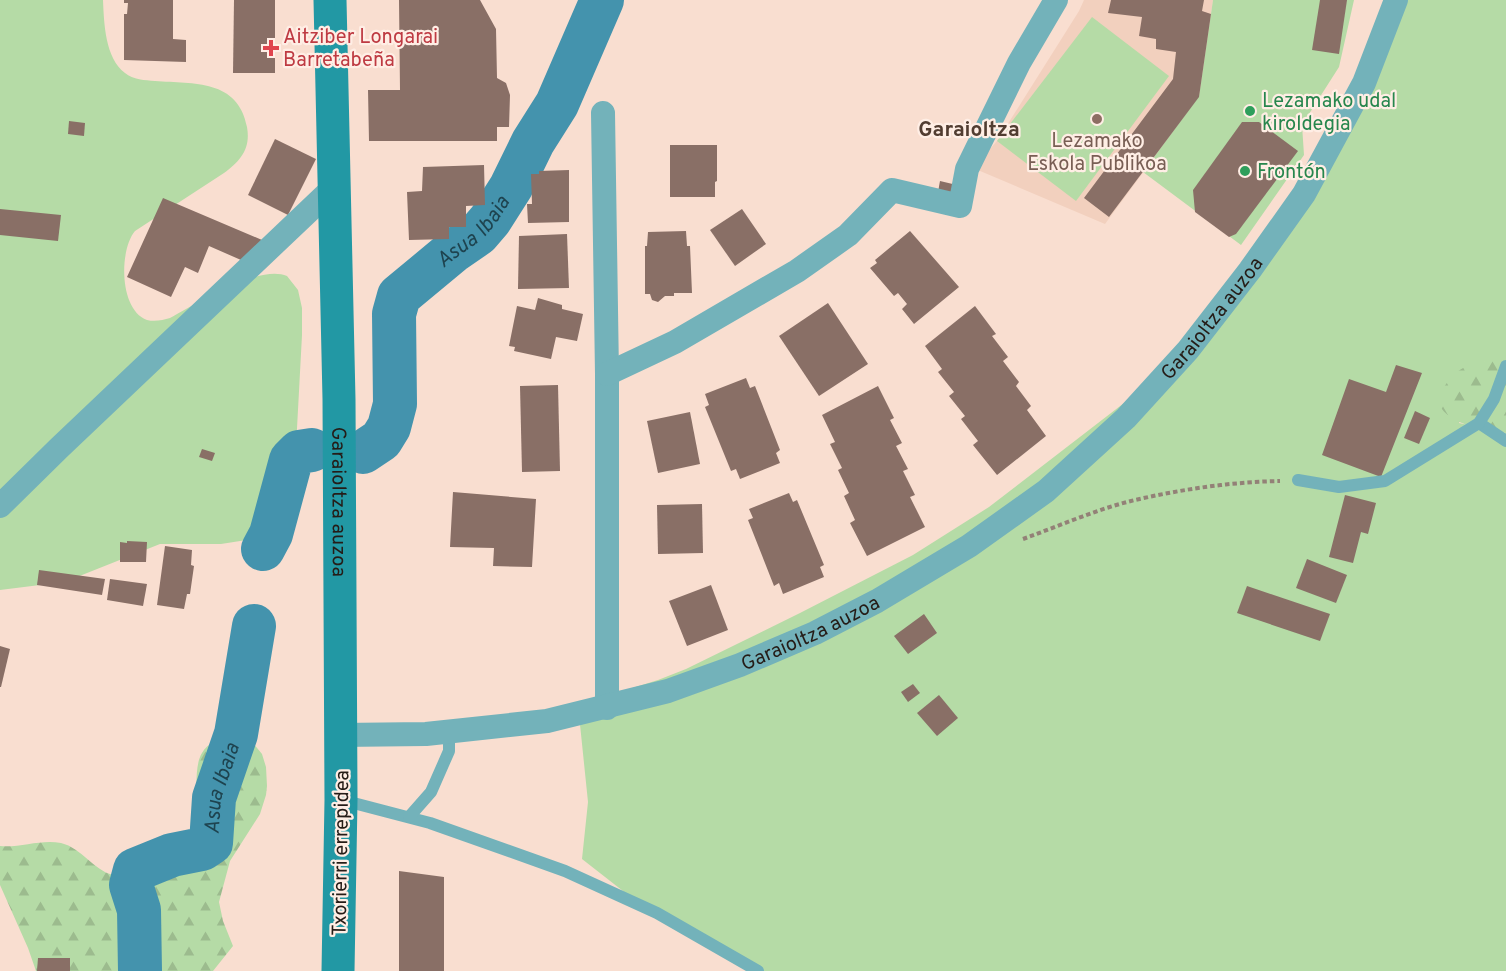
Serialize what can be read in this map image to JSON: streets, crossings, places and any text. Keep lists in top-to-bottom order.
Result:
{
  "streets": {
    "street": ["Garaioltza auzoa", "Txorierri errepidea"]
  },
  "crossings": [
    ["Garaioltza auzoa", "Txorierri errepidea"]
  ],
  "districts": ["Garaioltza"],
  "water": ["Asua Ibaia"],
  "places": {
    "health": ["Aitziber Longarai Barretabeña"],
    "other": ["Lezamako udal kiroldegia", "Lezamako Eskola Publikoa", "Frontón"]
  }
}
